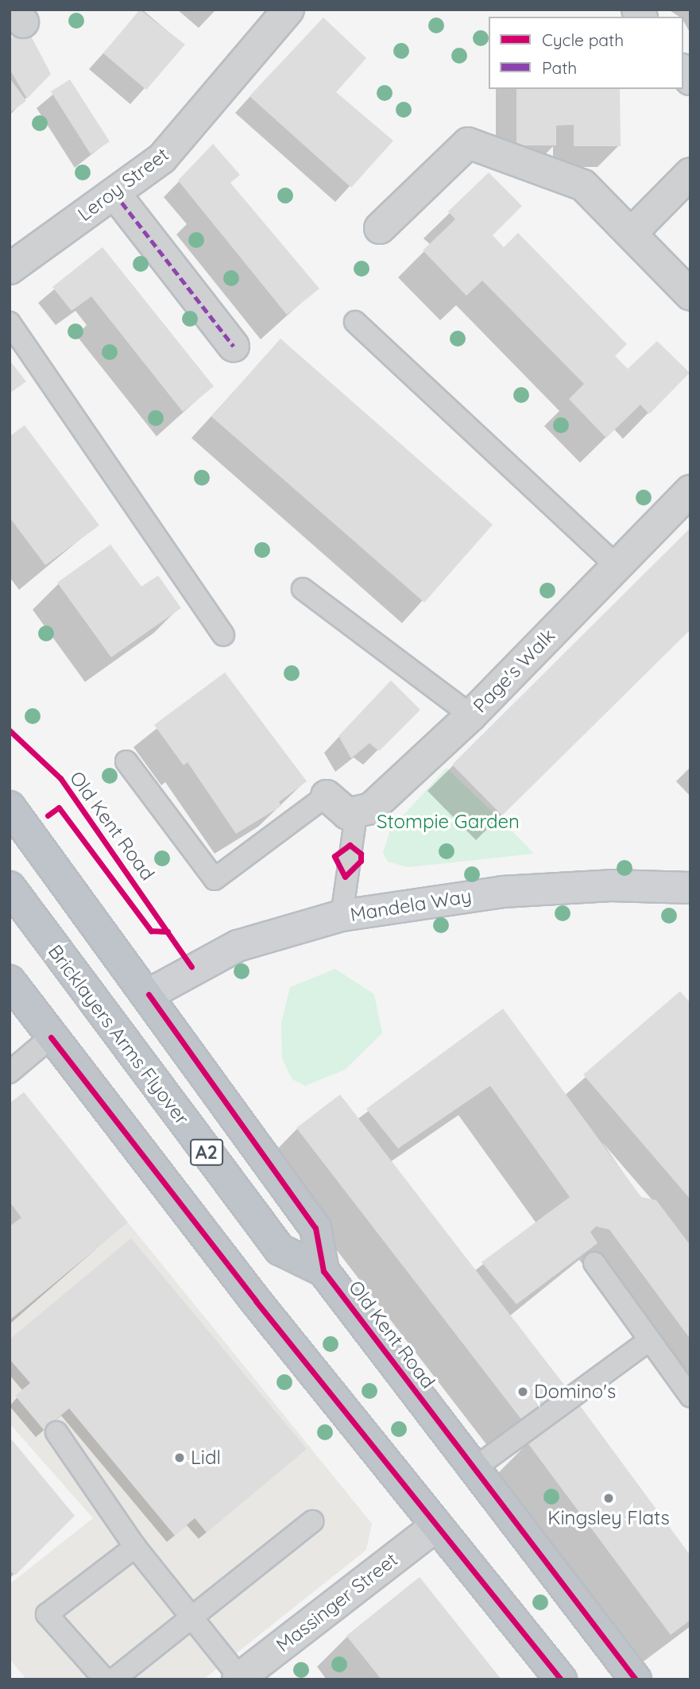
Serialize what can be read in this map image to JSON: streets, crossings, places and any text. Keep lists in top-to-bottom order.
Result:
{
  "streets": {
    "highway": ["Old Kent Road", "Bricklayers Arms Flyover", "A2"],
    "street": [
      "Leroy Street",
      "Page's Walk",
      "Mandela Way",
      "Massinger Street"
    ]
  },
  "crossings": [
    ["Old Kent Road", "Mandela Way"],
    ["Old Kent Road", "Bricklayers Arms Flyover"]
  ],
  "parks": ["Stompie Garden"],
  "places": ["Domino's", "Lidl", "Kingsley Flats"],
  "legend": ["Cycle path", "Path"]
}
